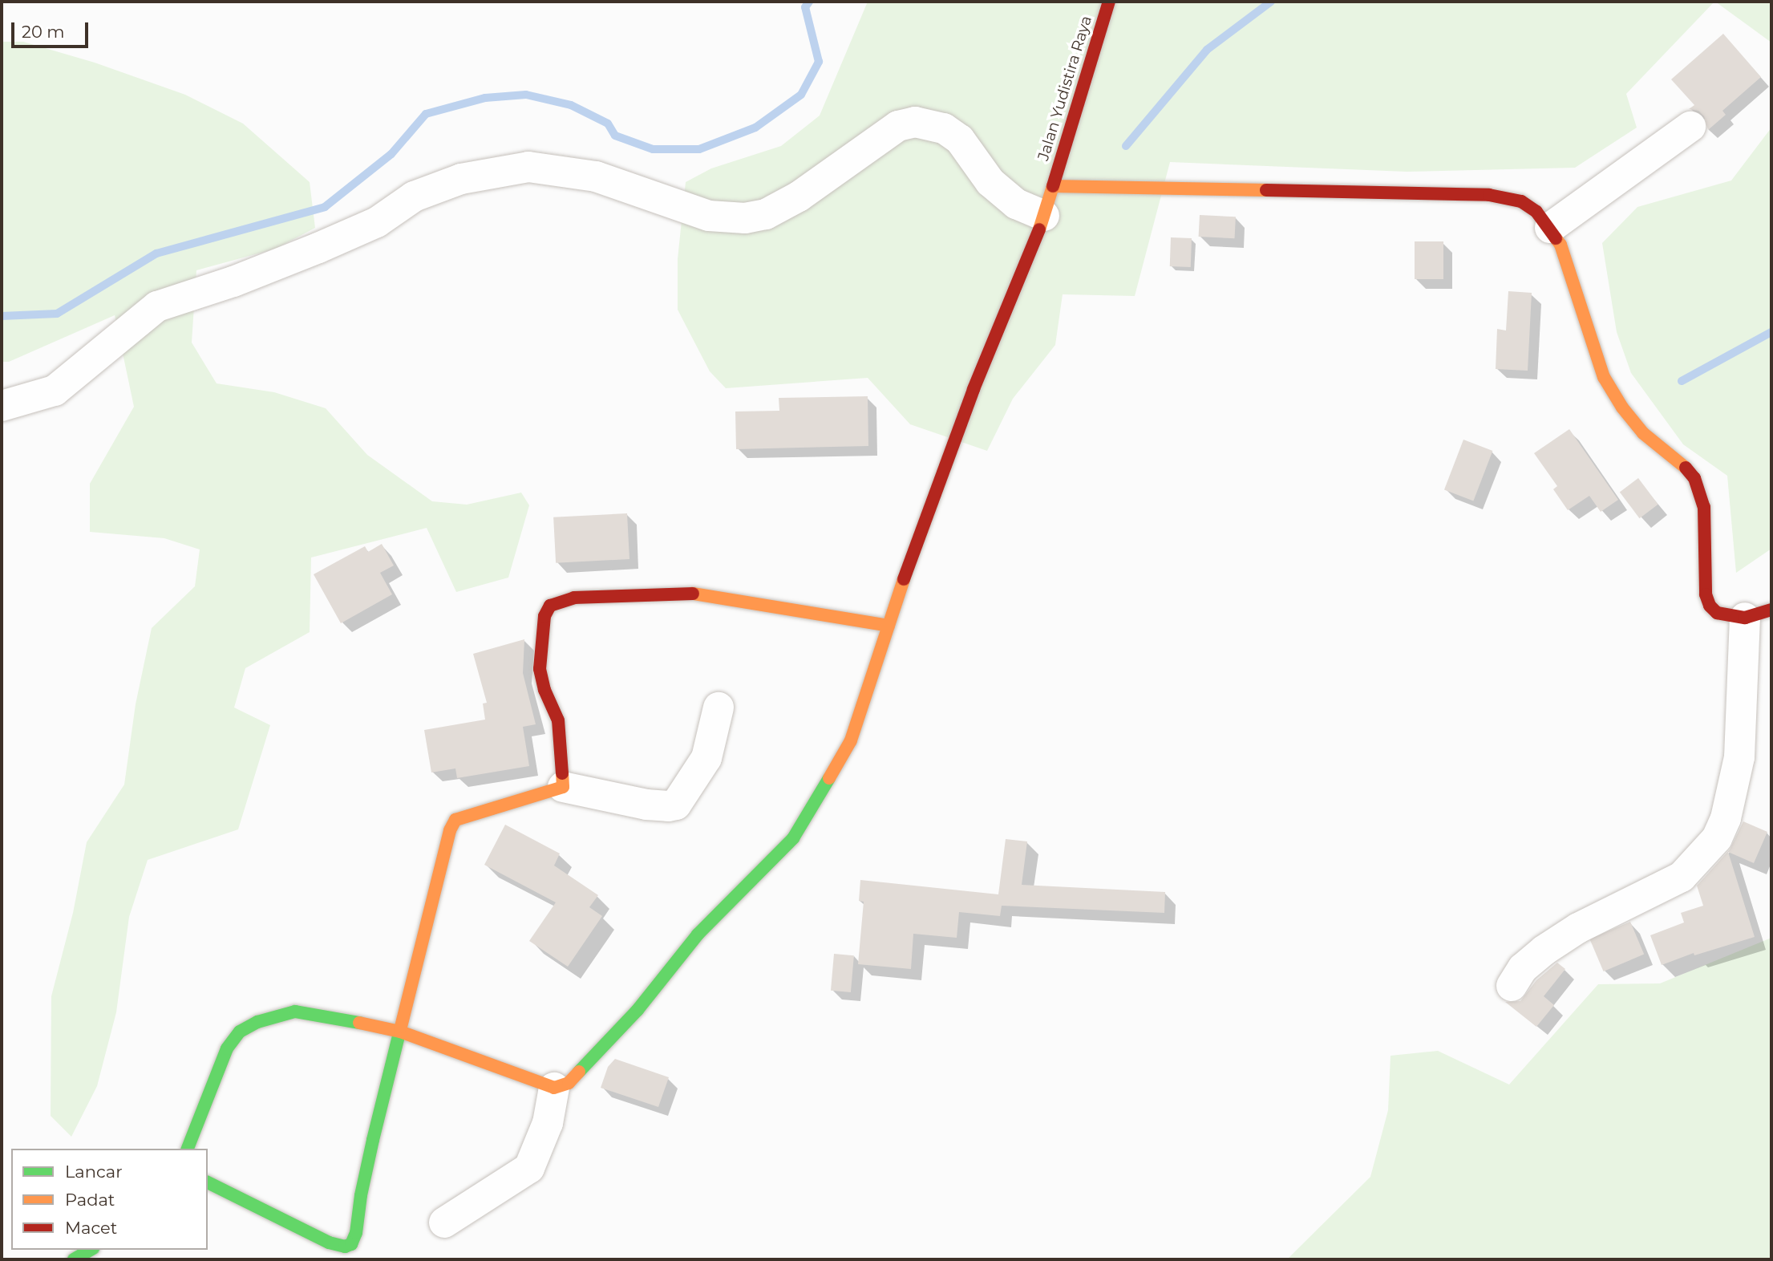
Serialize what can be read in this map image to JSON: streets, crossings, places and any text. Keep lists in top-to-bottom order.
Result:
{
  "streets": {
    "street": ["Jalan Yudistira Raya"]
  },
  "legend": ["Lancar", "Padat", "Macet"],
  "scale_bar": "20 m"
}
